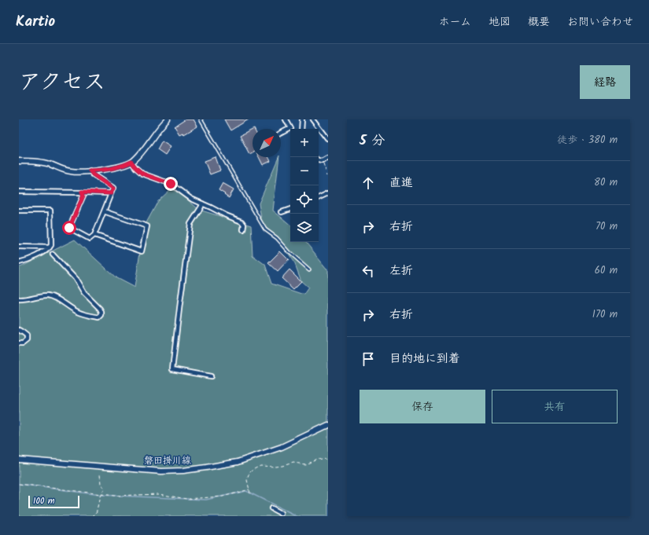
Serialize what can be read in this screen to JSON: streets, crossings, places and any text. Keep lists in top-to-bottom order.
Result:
{
  "streets": {
    "main road": ["磐田掛川線"]
  },
  "scale_bar": "100 m",
  "north": "top right",
  "page": {
    "header": "Kartio",
    "nav": [
      "ホーム",
      "地図",
      "概要",
      "お問い合わせ"
    ],
    "title": "アクセス",
    "buttons": [
      "経路",
      ["保存", "共有"]
    ],
    "heading": ["5 分", "徒歩 · 380 m"],
    "map_buttons": ["+", "−"],
    "list": [
      ["直進", "80 m"],
      ["右折", "70 m"],
      ["左折", "60 m"],
      ["右折", "170 m"],
      "目的地に到着"
    ],
    "scale": "100 m"
  }
}
